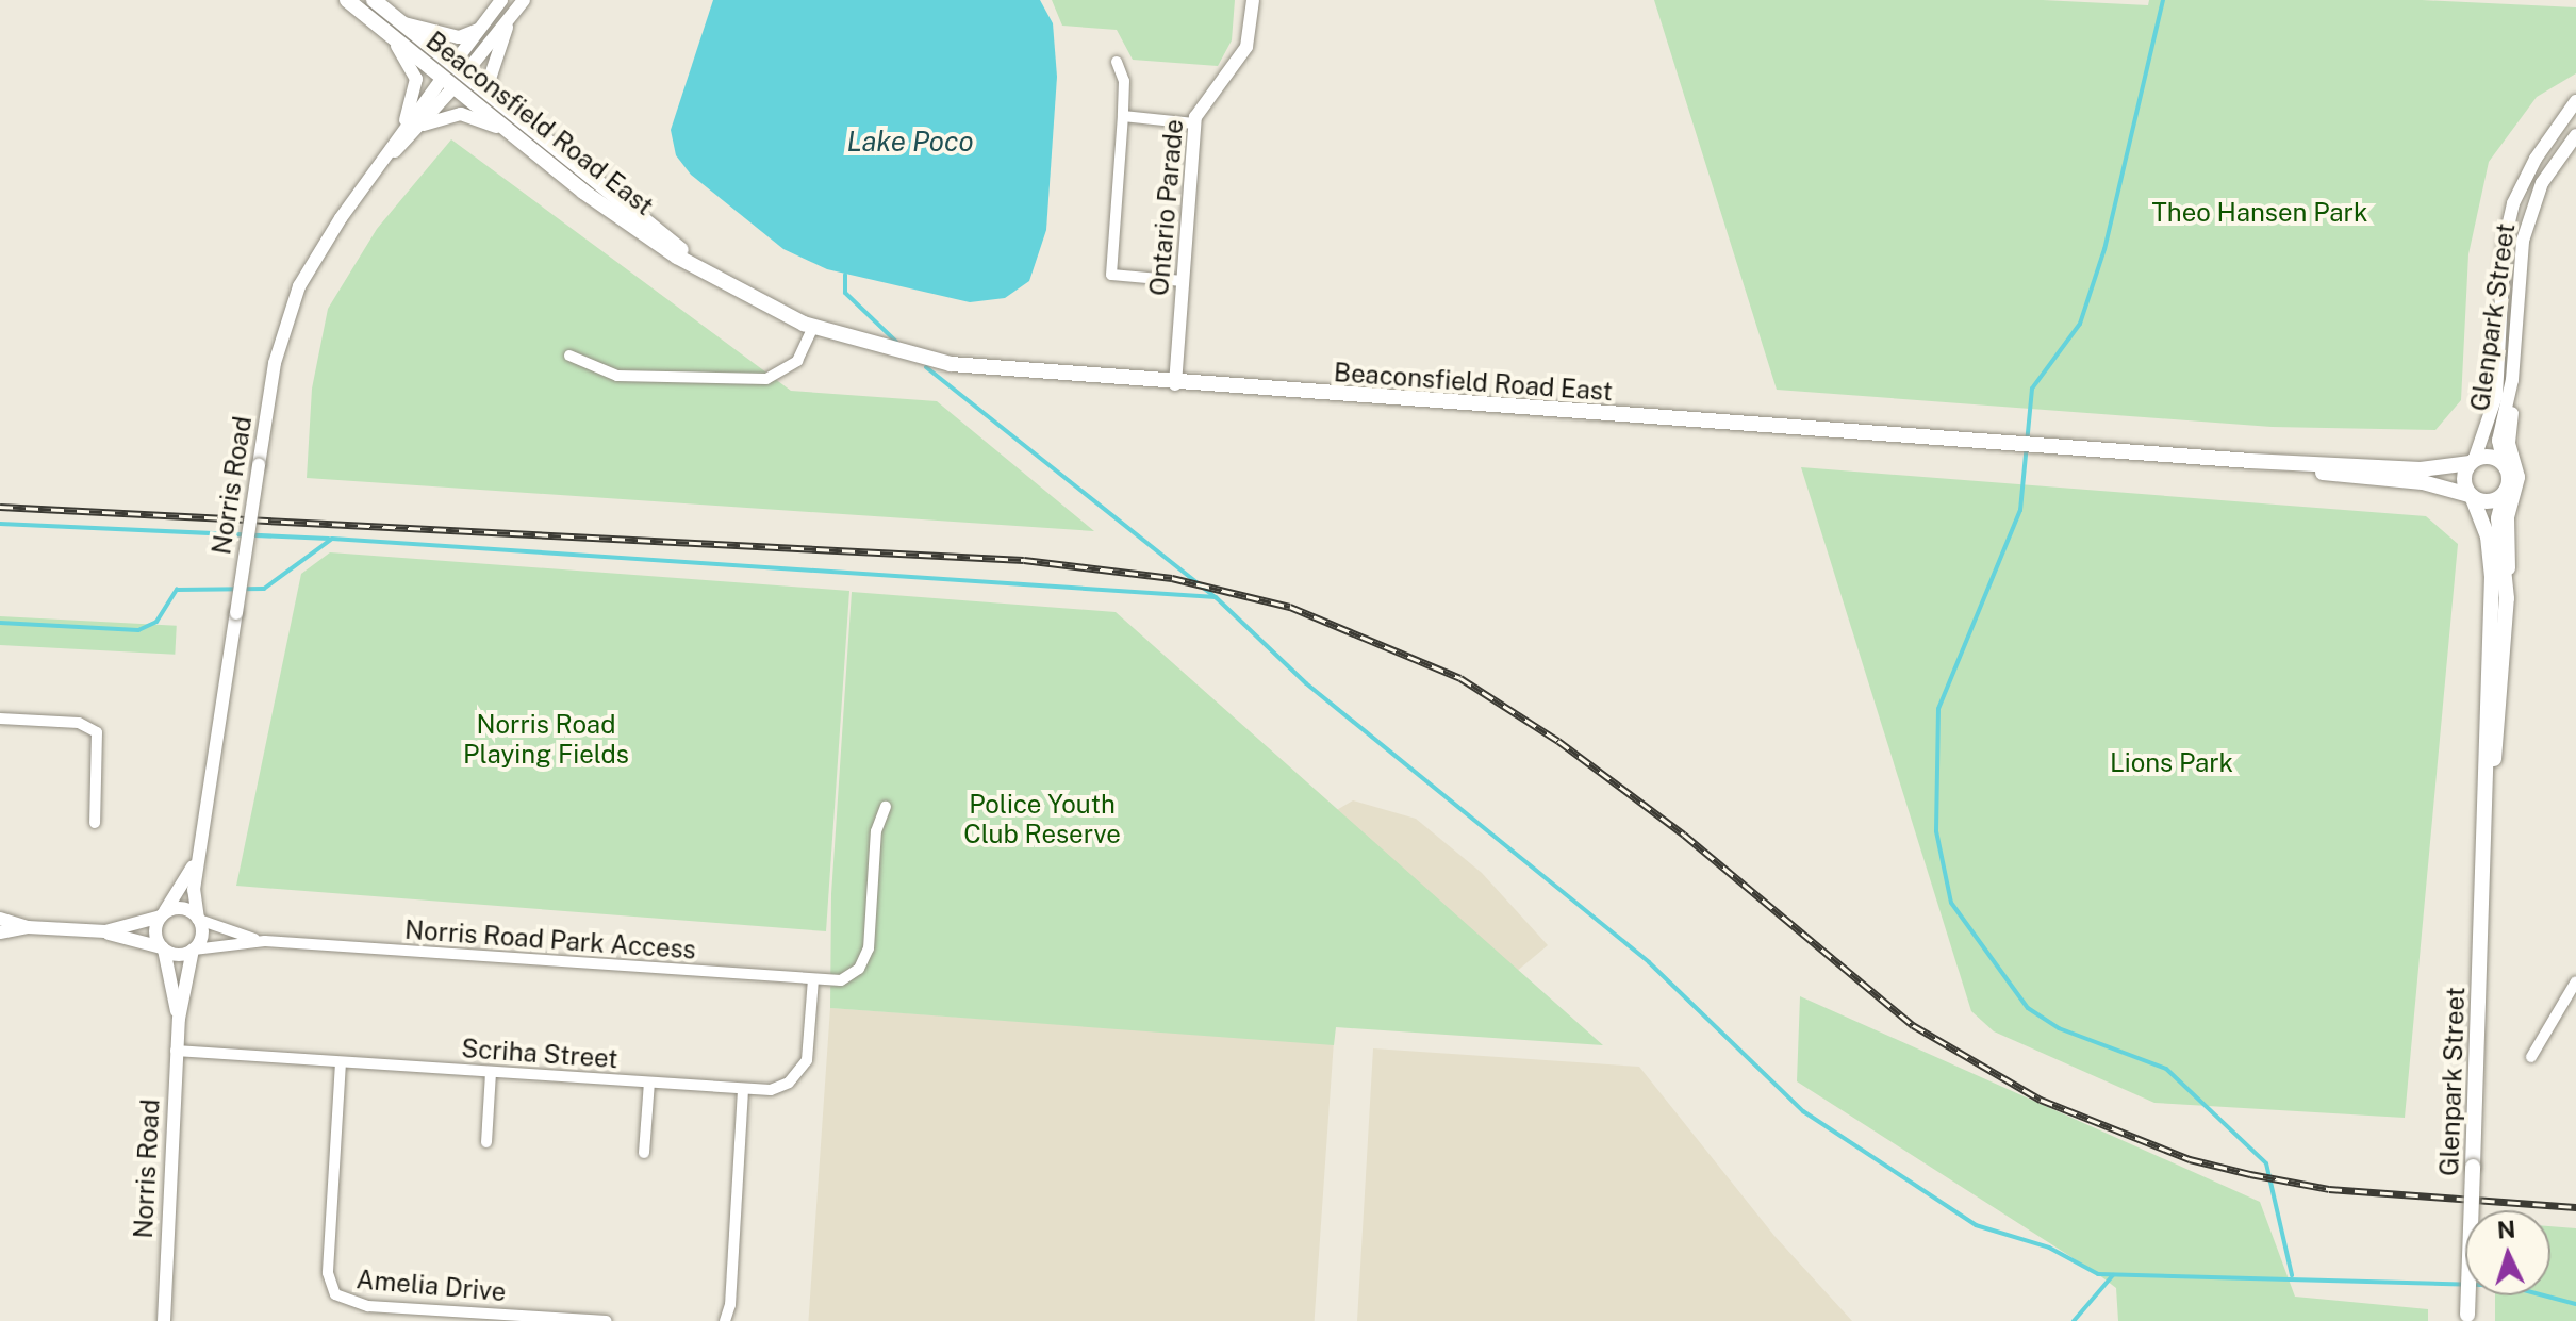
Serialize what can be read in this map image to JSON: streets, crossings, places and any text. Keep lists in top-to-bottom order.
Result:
{
  "streets": {
    "main road": ["Beaconsfield Road East", "Glenpark Street", "Norris Road"],
    "street": [
      "Ontario Parade",
      "Norris Road Park Access",
      "Scriha Street",
      "Amelia Drive"
    ]
  },
  "crossings": [
    ["Beaconsfield Road East", "Ontario Parade"],
    ["Beaconsfield Road East", "Glenpark Street"],
    ["Beaconsfield Road East", "Norris Road"],
    ["Norris Road", "Norris Road Park Access"],
    ["Norris Road", "Scriha Street"],
    ["Norris Road Park Access", "Scriha Street"],
    ["Scriha Street", "Amelia Drive"]
  ],
  "water": ["Lake Poco"],
  "parks": [
    "Theo Hansen Park",
    "Norris Road Playing Fields",
    "Lions Park",
    "Police Youth Club Reserve"
  ],
  "north": "top"
}
